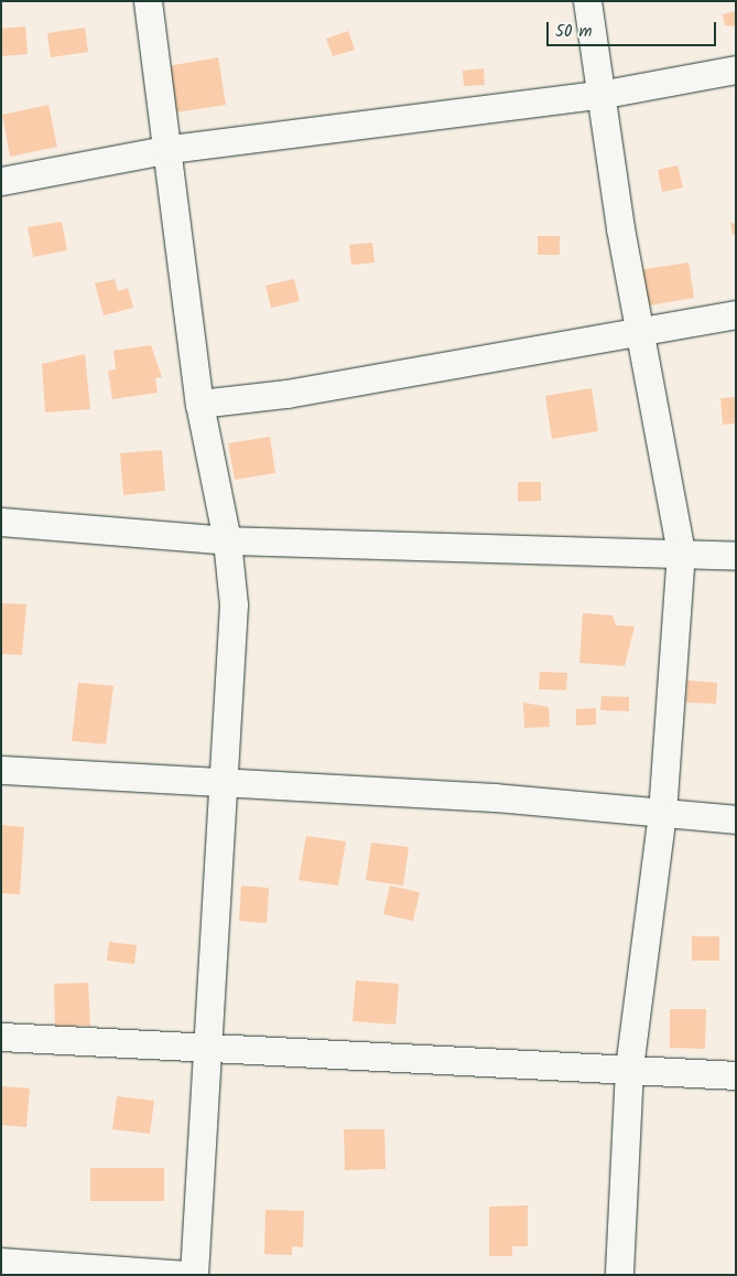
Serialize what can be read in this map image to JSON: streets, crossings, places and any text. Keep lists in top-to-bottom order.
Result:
{
  "scale_bar": "50 m"
}
